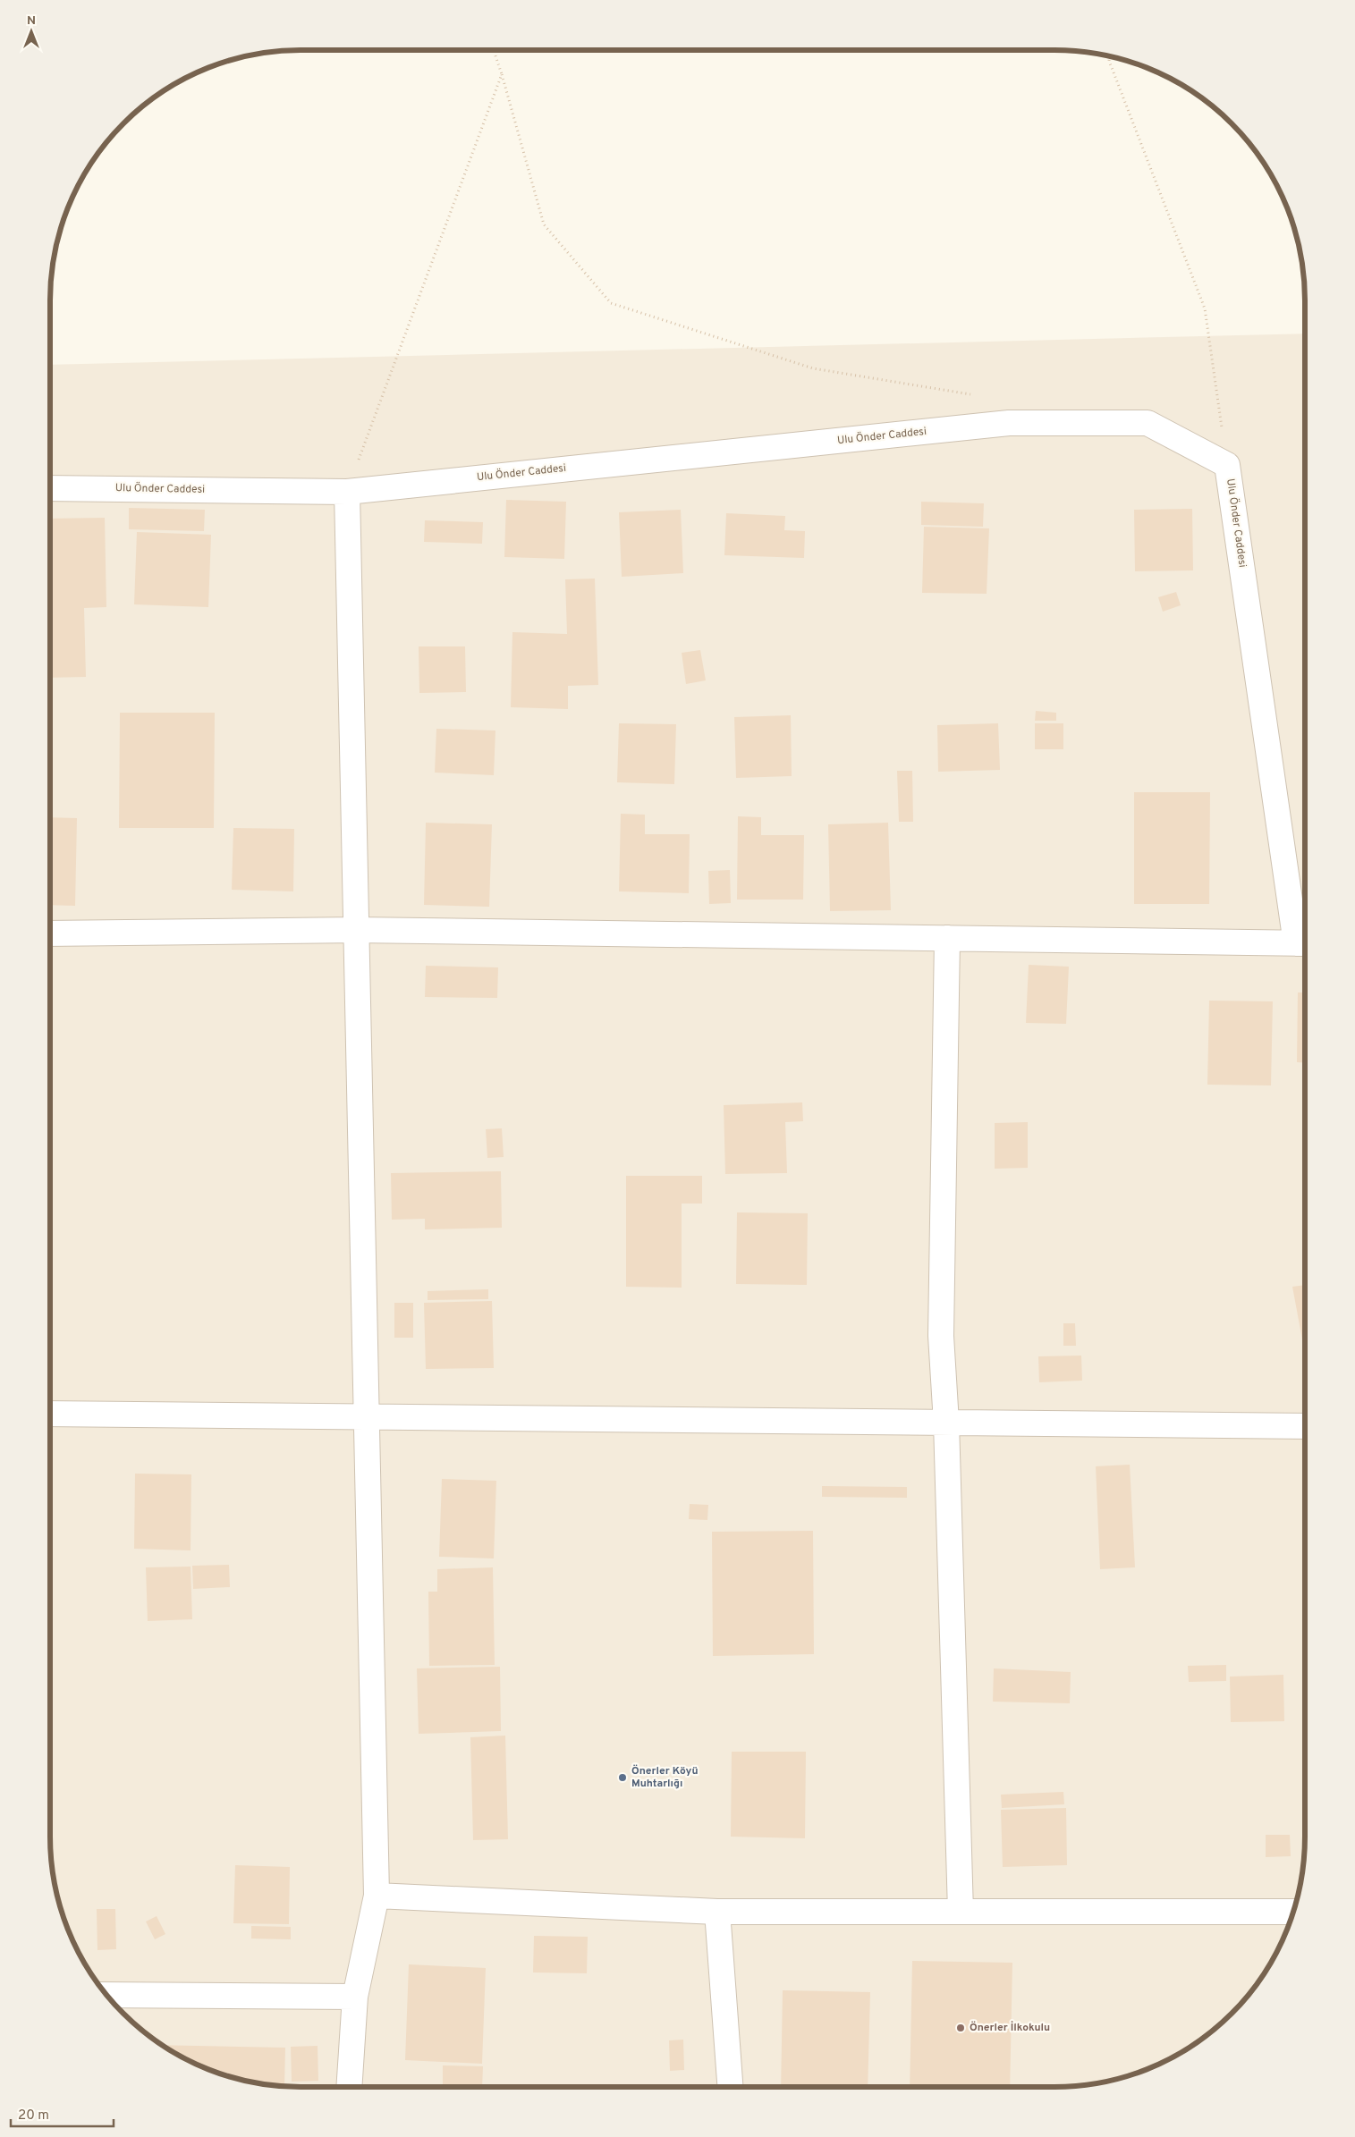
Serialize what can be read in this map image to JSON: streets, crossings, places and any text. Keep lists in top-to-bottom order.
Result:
{
  "streets": {
    "street": ["Ulu Önder Caddesi"]
  },
  "places": ["Önerler Köyü Muhtarlığı", "Önerler İlkokulu"],
  "scale_bar": "20 m",
  "north": "top"
}
